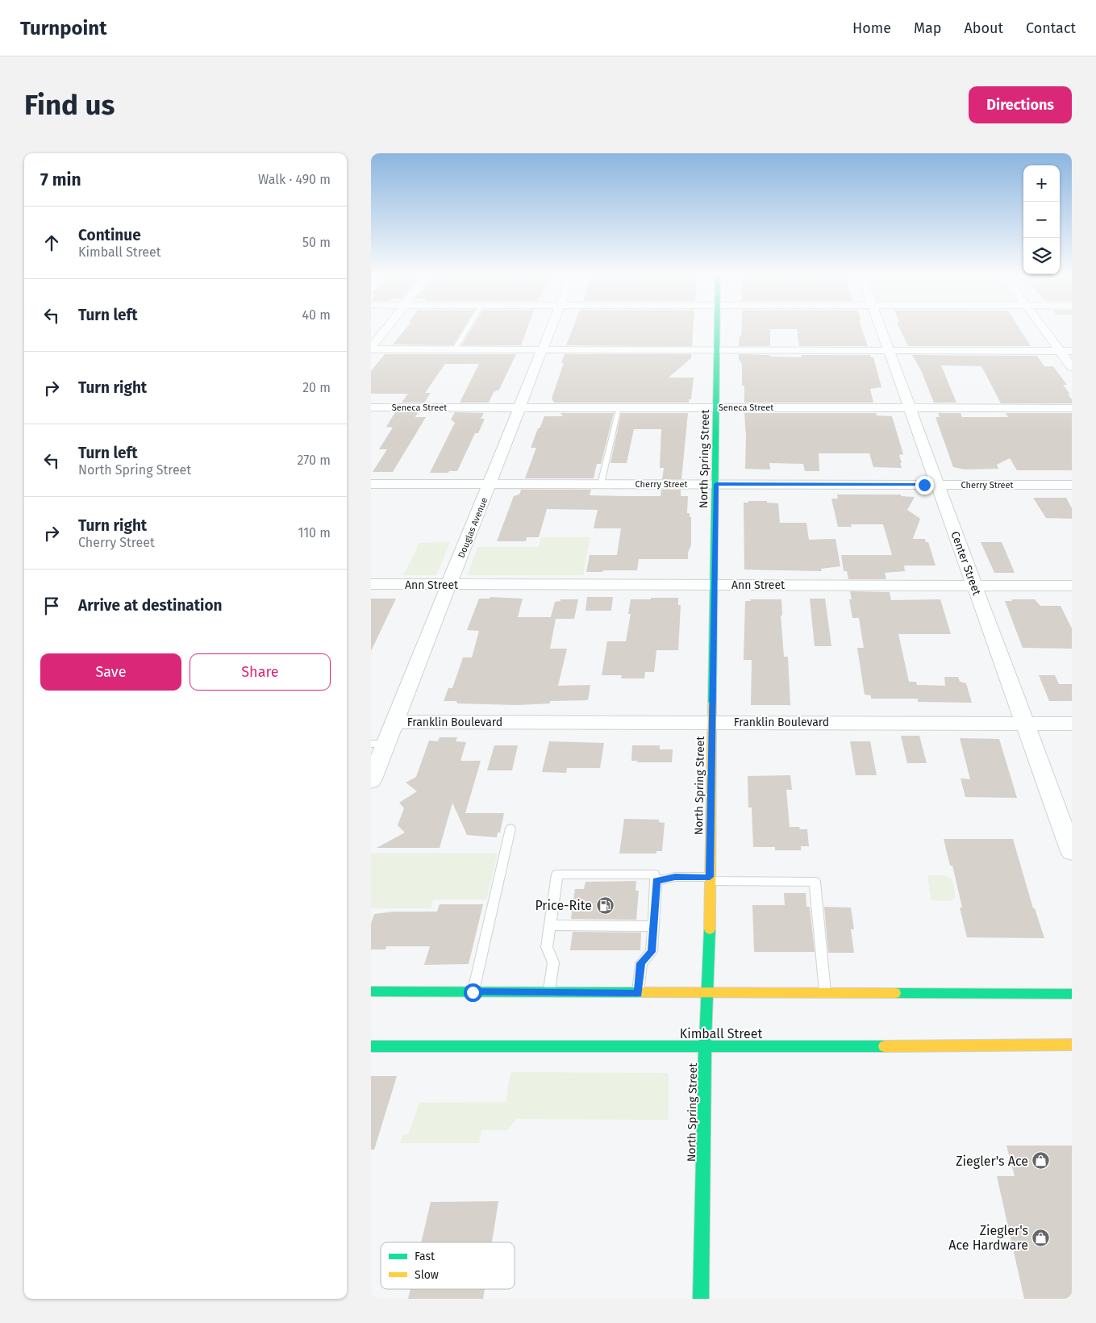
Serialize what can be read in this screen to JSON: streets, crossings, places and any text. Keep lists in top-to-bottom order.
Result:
{
  "streets": {
    "street": [
      "Seneca Street",
      "North Spring Street",
      "Cherry Street",
      "Douglas Avenue",
      "Center Street",
      "Ann Street",
      "Franklin Boulevard",
      "Kimball Street"
    ]
  },
  "crossings": [
    ["Seneca Street", "North Spring Street"],
    ["Seneca Street", "Douglas Avenue"],
    ["Seneca Street", "Center Street"],
    ["North Spring Street", "Cherry Street"],
    ["North Spring Street", "Ann Street"],
    ["North Spring Street", "Franklin Boulevard"],
    ["North Spring Street", "Kimball Street"],
    ["Cherry Street", "Douglas Avenue"],
    ["Cherry Street", "Center Street"],
    ["Douglas Avenue", "Ann Street"],
    ["Douglas Avenue", "Franklin Boulevard"],
    ["Center Street", "Ann Street"],
    ["Center Street", "Franklin Boulevard"]
  ],
  "places": {
    "fuel station": ["Price-Rite"],
    "shop": ["Ziegler's Ace", "Ziegler's Ace Hardware"]
  },
  "legend": ["Fast", "Slow"],
  "page": {
    "header": "Turnpoint",
    "nav": [
      "Home",
      "Map",
      "About",
      "Contact"
    ],
    "buttons": [
      "Directions",
      ["Save", "Share"]
    ],
    "title": "Find us",
    "heading": ["7 min", "Walk · 490 m"],
    "map_buttons": ["+", "−"],
    "list": [
      ["Continue", "Kimball Street", "50 m"],
      ["Turn left", "40 m"],
      ["Turn right", "20 m"],
      ["Turn left", "North Spring Street", "270 m"],
      ["Turn right", "Cherry Street", "110 m"],
      "Arrive at destination"
    ]
  }
}
